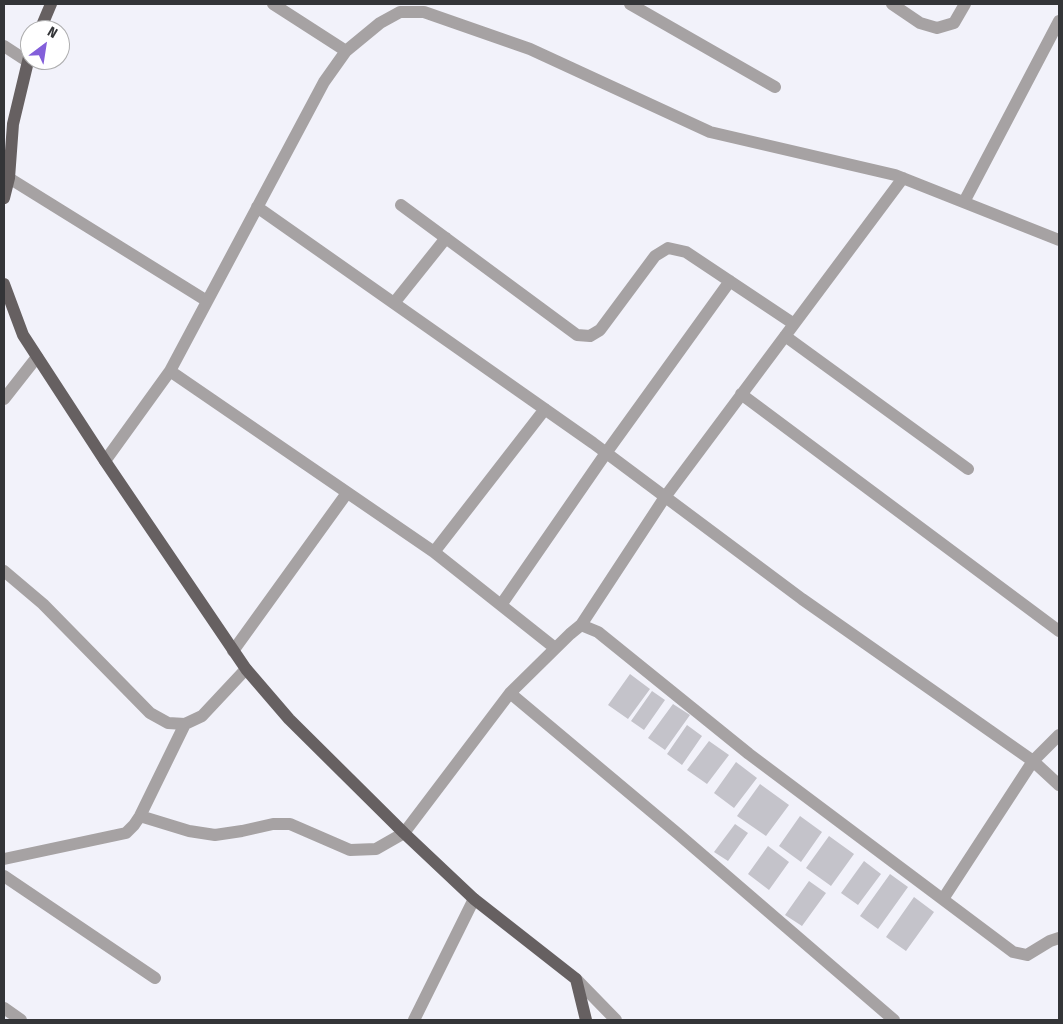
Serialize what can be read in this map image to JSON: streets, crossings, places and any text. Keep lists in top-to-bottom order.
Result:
{
  "north": "top right"
}
